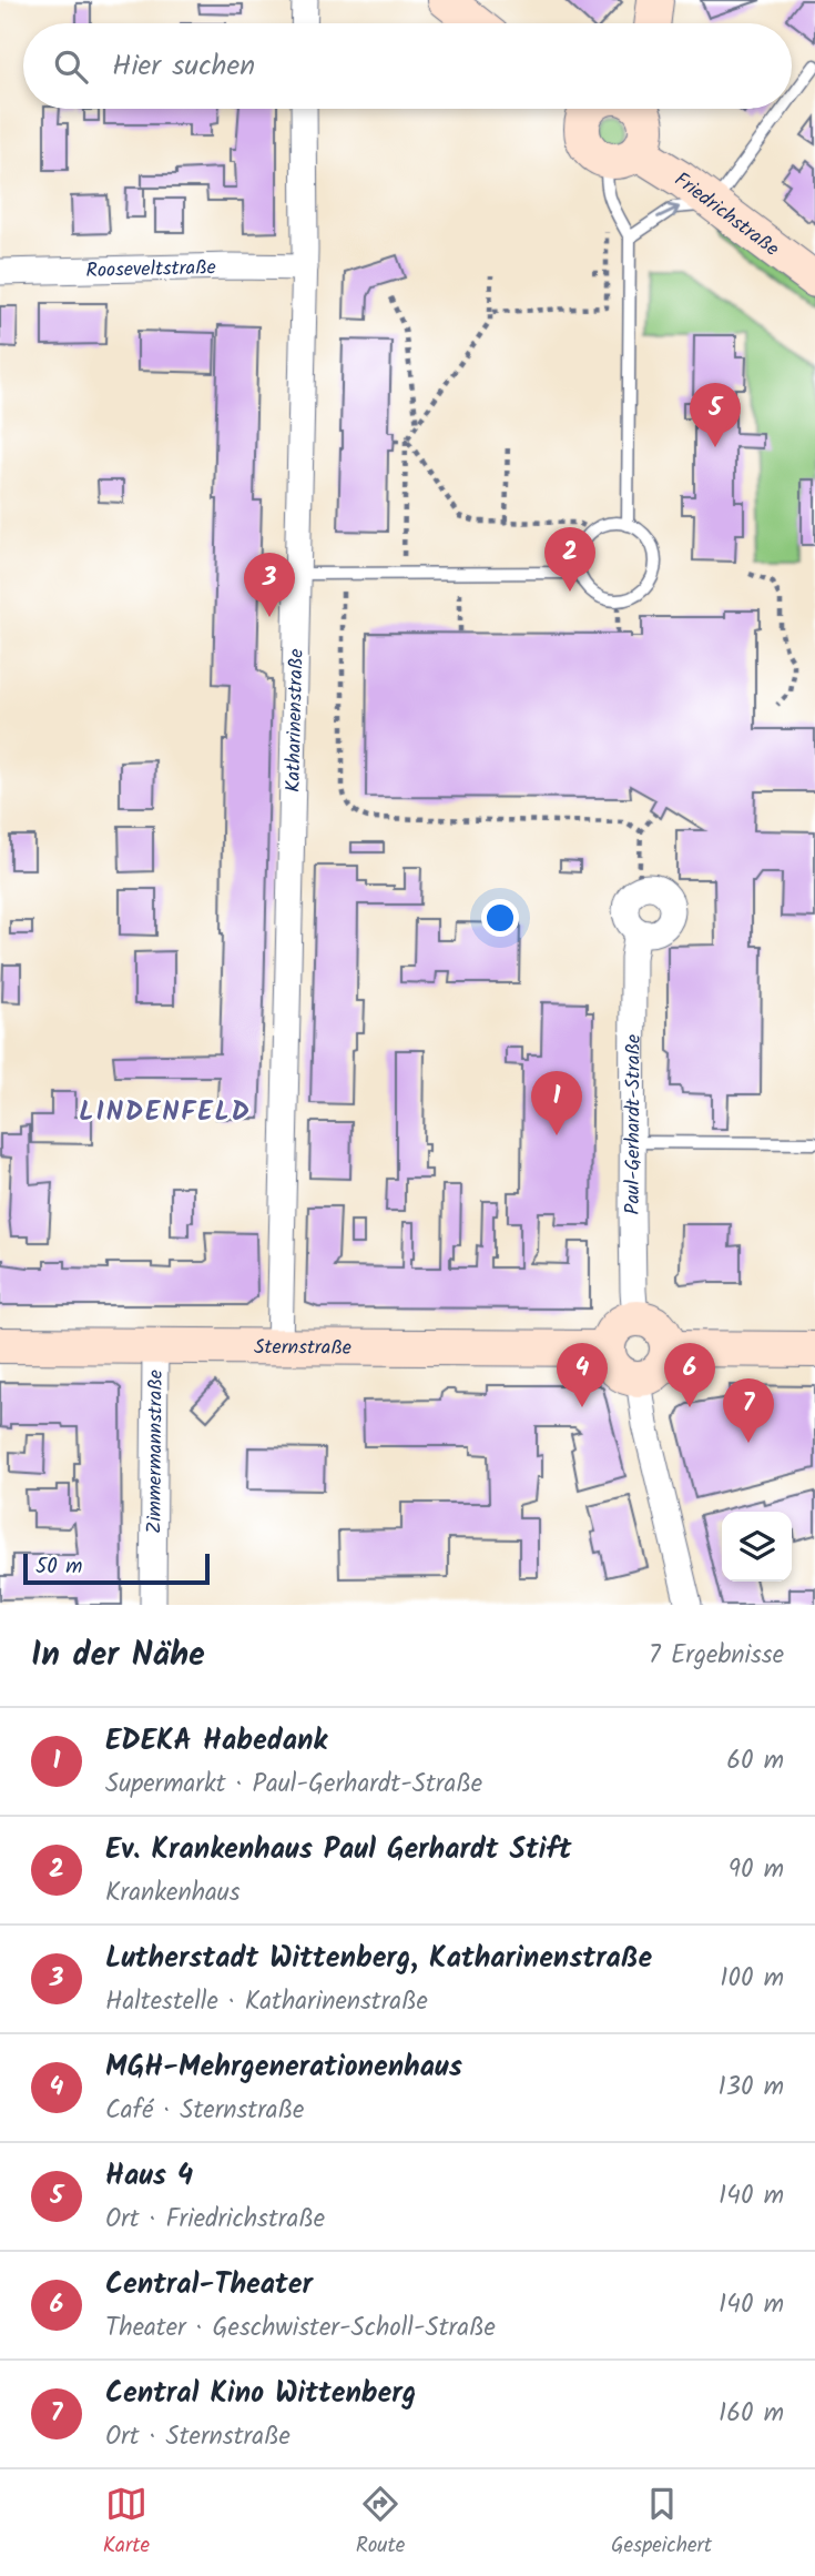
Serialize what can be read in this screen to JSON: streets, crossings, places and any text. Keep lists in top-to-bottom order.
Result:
{
  "streets": {
    "street": [
      "Friedrichstraße",
      "Rooseveltstraße",
      "Katharinenstraße",
      "Paul-Gerhardt-Straße",
      "Sternstraße",
      "Zimmermannstraße"
    ]
  },
  "crossings": [
    ["Rooseveltstraße", "Katharinenstraße"],
    ["Katharinenstraße", "Sternstraße"],
    ["Paul-Gerhardt-Straße", "Sternstraße"],
    ["Sternstraße", "Zimmermannstraße"]
  ],
  "districts": ["LINDENFELD"],
  "scale_bar": "50 m",
  "page": {
    "search": "Hier suchen",
    "pins": [
      "5",
      "2",
      "3",
      "1",
      "4",
      "6",
      "7"
    ],
    "scale": "50 m",
    "heading": ["In der Nähe", "7 Ergebnisse"],
    "list": [
      {
        "mark": "1",
        "name": "EDEKA Habedank",
        "note": "Supermarkt · Paul-Gerhardt-Straße",
        "value": "60 m"
      },
      {
        "mark": "2",
        "name": "Ev. Krankenhaus Paul Gerhardt Stift",
        "note": "Krankenhaus",
        "value": "90 m"
      },
      {
        "mark": "3",
        "name": "Lutherstadt Wittenberg, Katharinenstraße",
        "note": "Haltestelle · Katharinenstraße",
        "value": "100 m"
      },
      {
        "mark": "4",
        "name": "MGH-Mehrgenerationenhaus",
        "note": "Café · Sternstraße",
        "value": "130 m"
      },
      {
        "mark": "5",
        "name": "Haus 4",
        "note": "Ort · Friedrichstraße",
        "value": "140 m"
      },
      {
        "mark": "6",
        "name": "Central-Theater",
        "note": "Theater · Geschwister-Scholl-Straße",
        "value": "140 m"
      },
      {
        "mark": "7",
        "name": "Central Kino Wittenberg",
        "note": "Ort · Sternstraße",
        "value": "160 m"
      }
    ],
    "nav": ["Karte", "Route", "Gespeichert"]
  }
}
